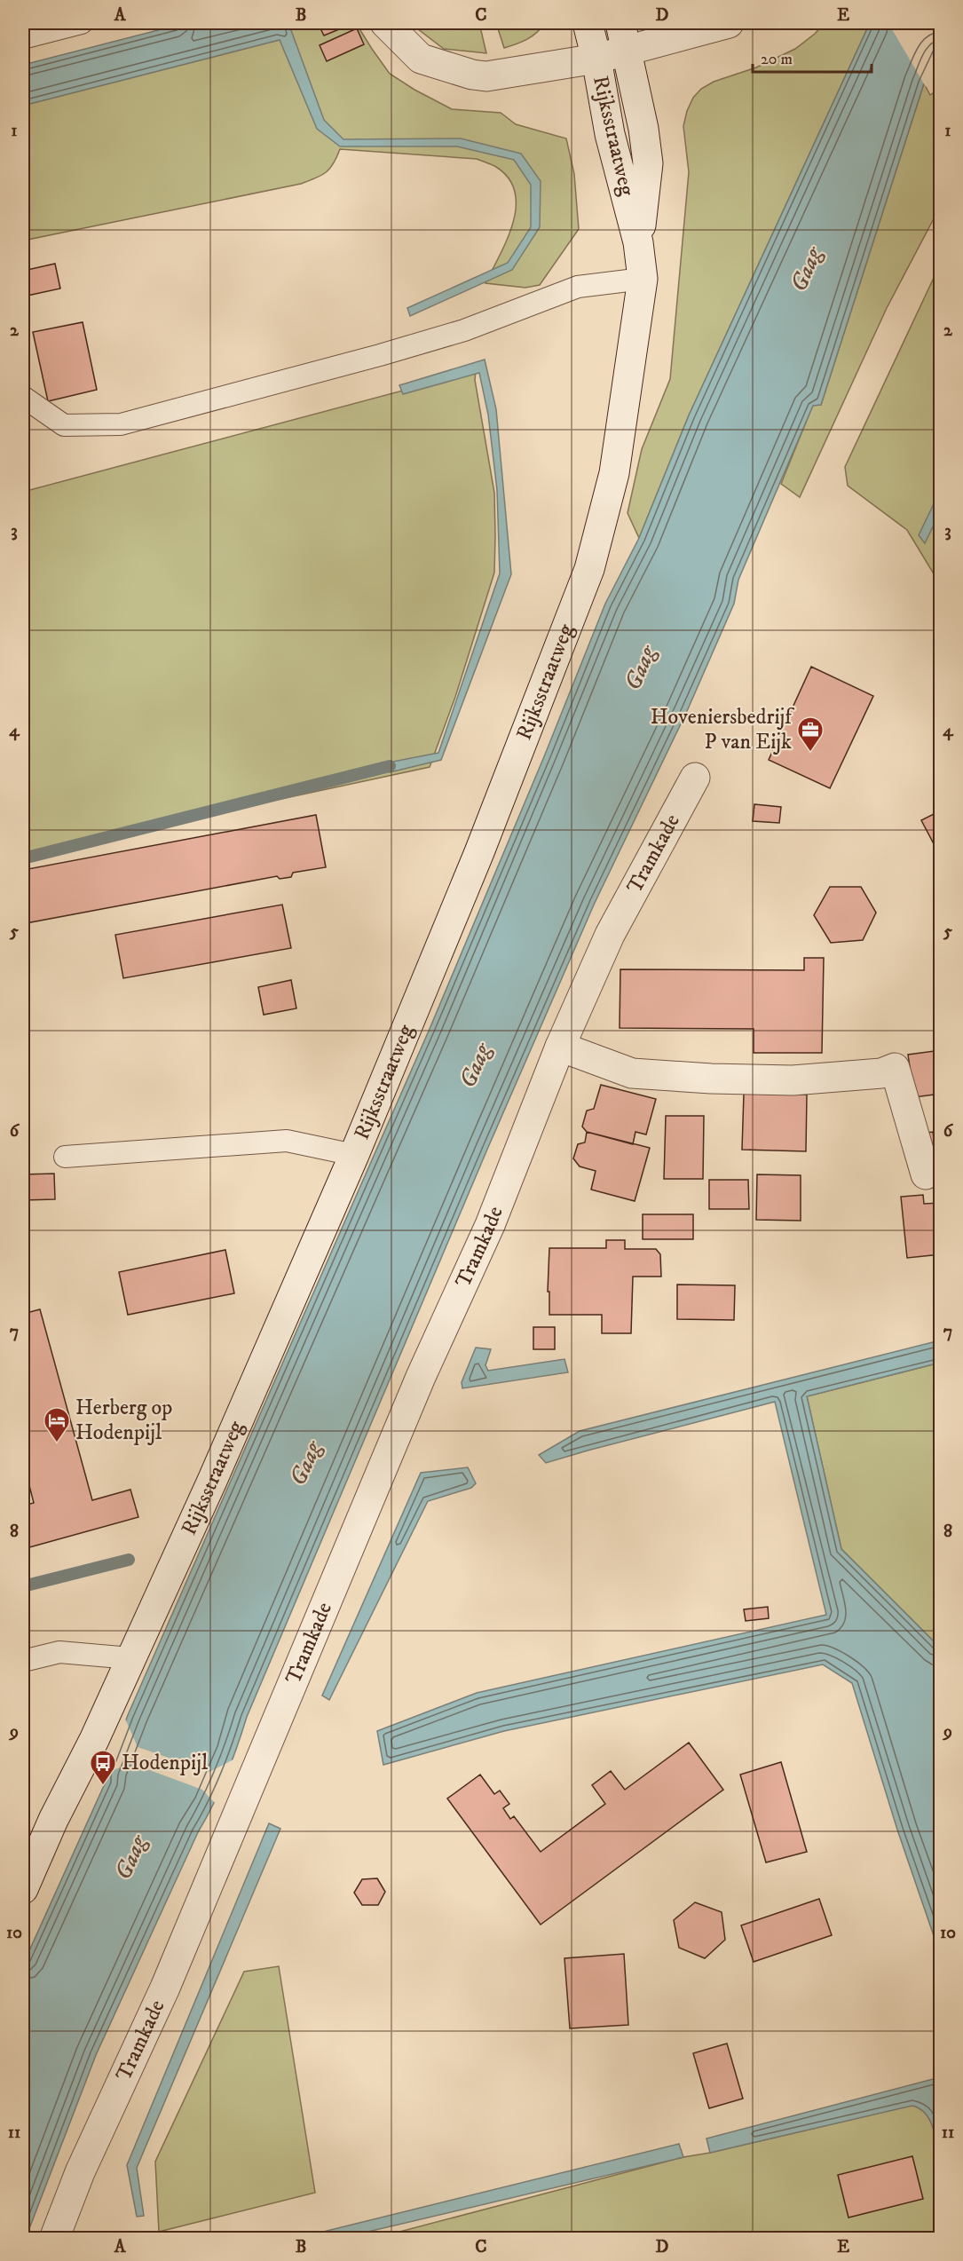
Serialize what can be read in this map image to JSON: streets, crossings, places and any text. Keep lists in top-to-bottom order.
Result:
{
  "streets": {
    "street": ["Rijksstraatweg", "Tramkade"]
  },
  "water": ["Gaag"],
  "places": {
    "office": ["Hoveniersbedrijf P van Eijk"],
    "hotel": ["Herberg op Hodenpijl"],
    "bus stop": ["Hodenpijl"]
  },
  "scale_bar": "20 m",
  "grid": {
    "columns": [
      "A",
      "B",
      "C",
      "D",
      "E"
    ],
    "rows": [
      "1",
      "2",
      "3",
      "4",
      "5",
      "6",
      "7",
      "8",
      "9",
      "10",
      "11"
    ]
  }
}
